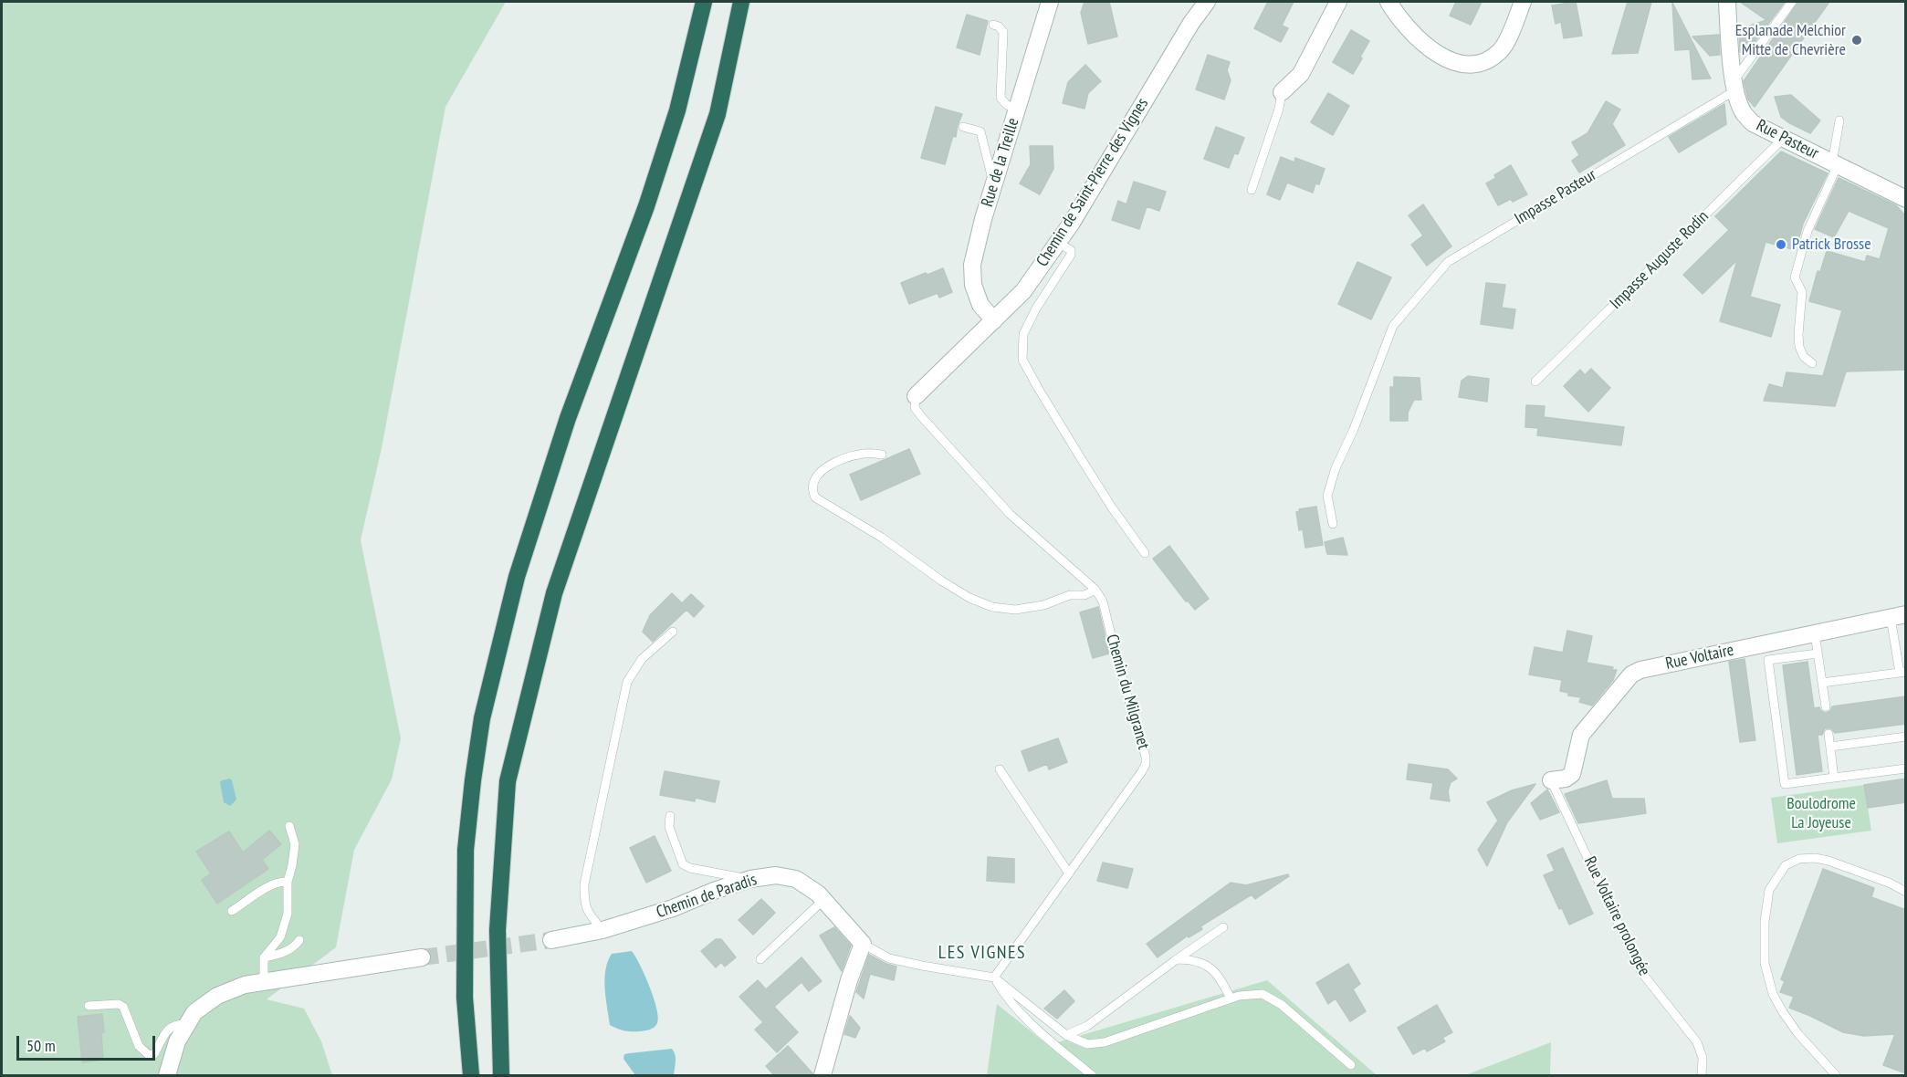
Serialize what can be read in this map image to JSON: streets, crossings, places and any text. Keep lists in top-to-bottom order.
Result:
{
  "streets": {
    "street": [
      "Rue Pasteur",
      "Rue de la Treille",
      "Chemin de Saint-Pierre des Vignes",
      "Rue Voltaire",
      "Chemin de Paradis"
    ],
    "lane": [
      "Impasse Pasteur",
      "Impasse Auguste Rodin",
      "Chemin du Milgranet",
      "Rue Voltaire prolongée"
    ]
  },
  "crossings": [
    ["Rue Pasteur", "Impasse Pasteur"],
    ["Rue Pasteur", "Impasse Auguste Rodin"],
    ["Rue de la Treille", "Chemin de Saint-Pierre des Vignes"],
    ["Chemin de Saint-Pierre des Vignes", "Chemin du Milgranet"],
    ["Rue Voltaire", "Rue Voltaire prolongée"]
  ],
  "districts": ["LES VIGNES"],
  "parks": ["Boulodrome La Joyeuse"],
  "places": ["Esplanade Melchior Mitte de Chevrière", "Patrick Brosse"],
  "scale_bar": "50 m"
}
